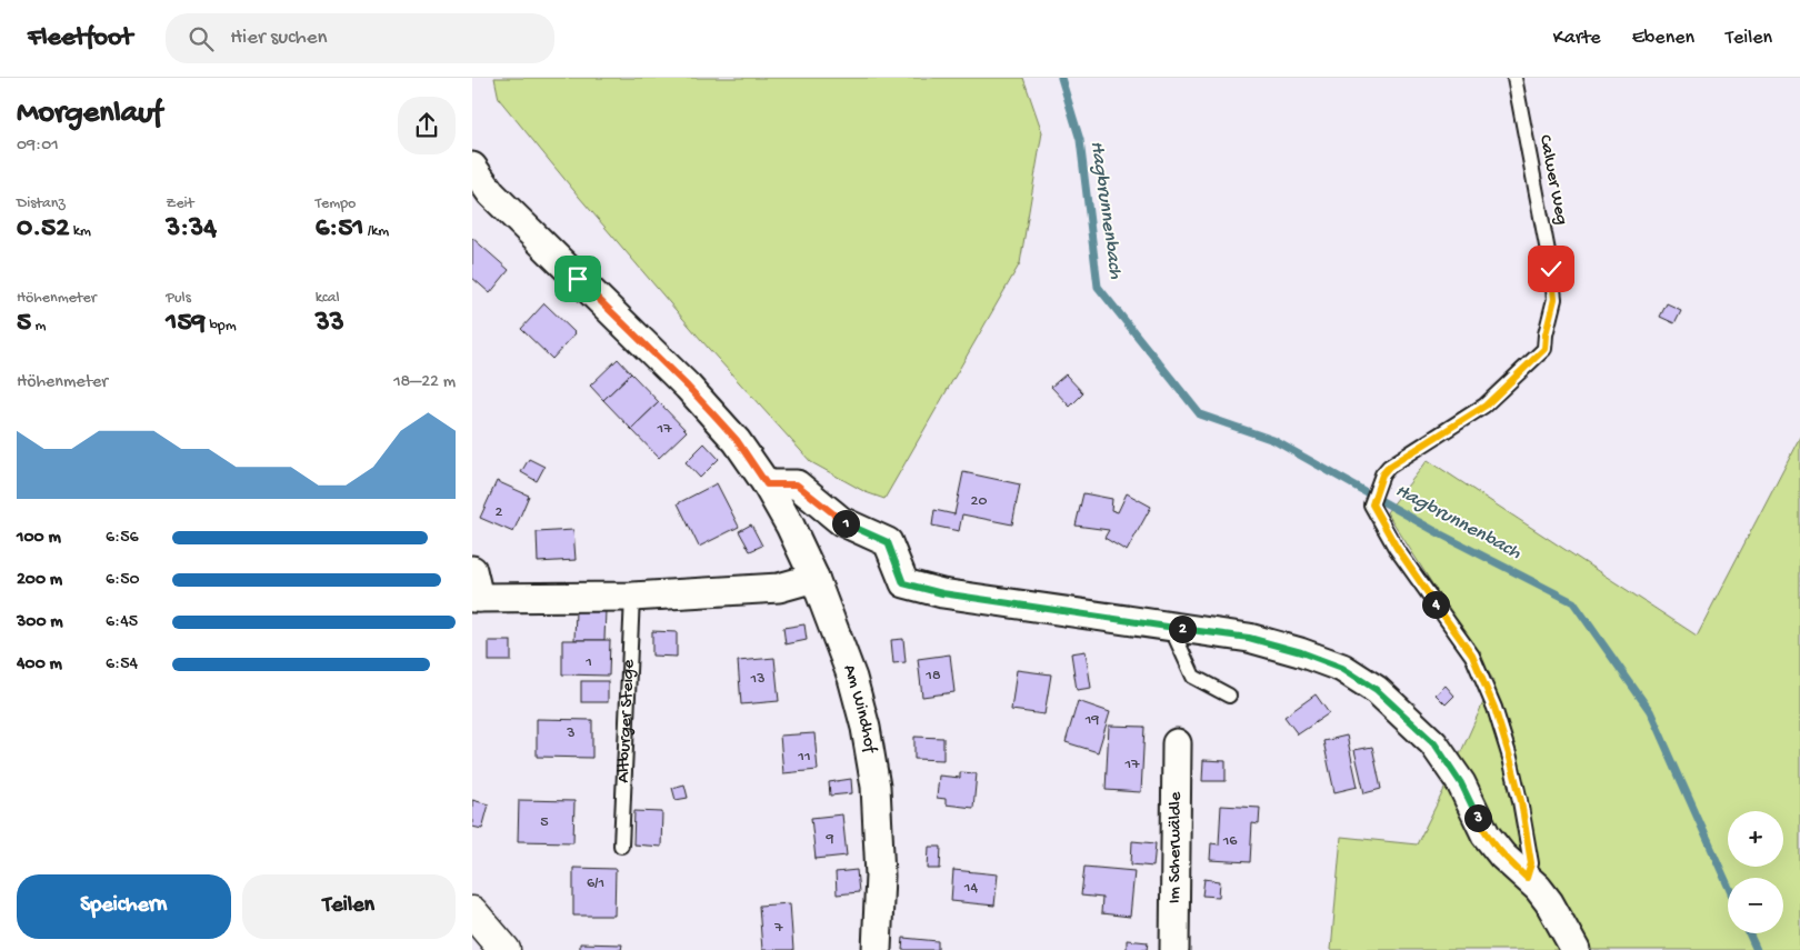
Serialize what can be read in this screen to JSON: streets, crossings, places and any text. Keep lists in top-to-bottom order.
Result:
{
  "streets": {
    "street": ["Am Windhof", "Im Scherwäldle"],
    "lane": ["Calwer Weg", "Altburger Steige"]
  },
  "water": ["Hagbrunnenbach"],
  "house_numbers": [
    "17",
    "20",
    "2",
    "1",
    "18",
    "13",
    "19",
    "3",
    "11",
    "17",
    "5",
    "9",
    "16",
    "6/1",
    "14",
    "7"
  ],
  "page": {
    "header": "Fleetfoot",
    "search": "Hier suchen",
    "nav": ["Karte", "Ebenen", "Teilen"],
    "heading": ["Morgenlauf", "09:01"],
    "stats": [
      ["Distanz", "0.52 km"],
      ["Zeit", "3:34"],
      ["Tempo", "6:51 /km"],
      ["Höhenmeter", "5 m"],
      ["Puls", "159 bpm"],
      ["kcal", "33"]
    ],
    "chart": ["Höhenmeter", "18–22 m"],
    "pins": [
      "1",
      "4",
      "2",
      "3"
    ],
    "list": [
      {
        "name": "100 m",
        "note": "6:56"
      },
      {
        "name": "200 m",
        "note": "6:50"
      },
      {
        "name": "300 m",
        "note": "6:45"
      },
      {
        "name": "400 m",
        "note": "6:54"
      }
    ],
    "map_buttons": ["+", "−"],
    "buttons": ["Speichern", "Teilen"]
  }
}
